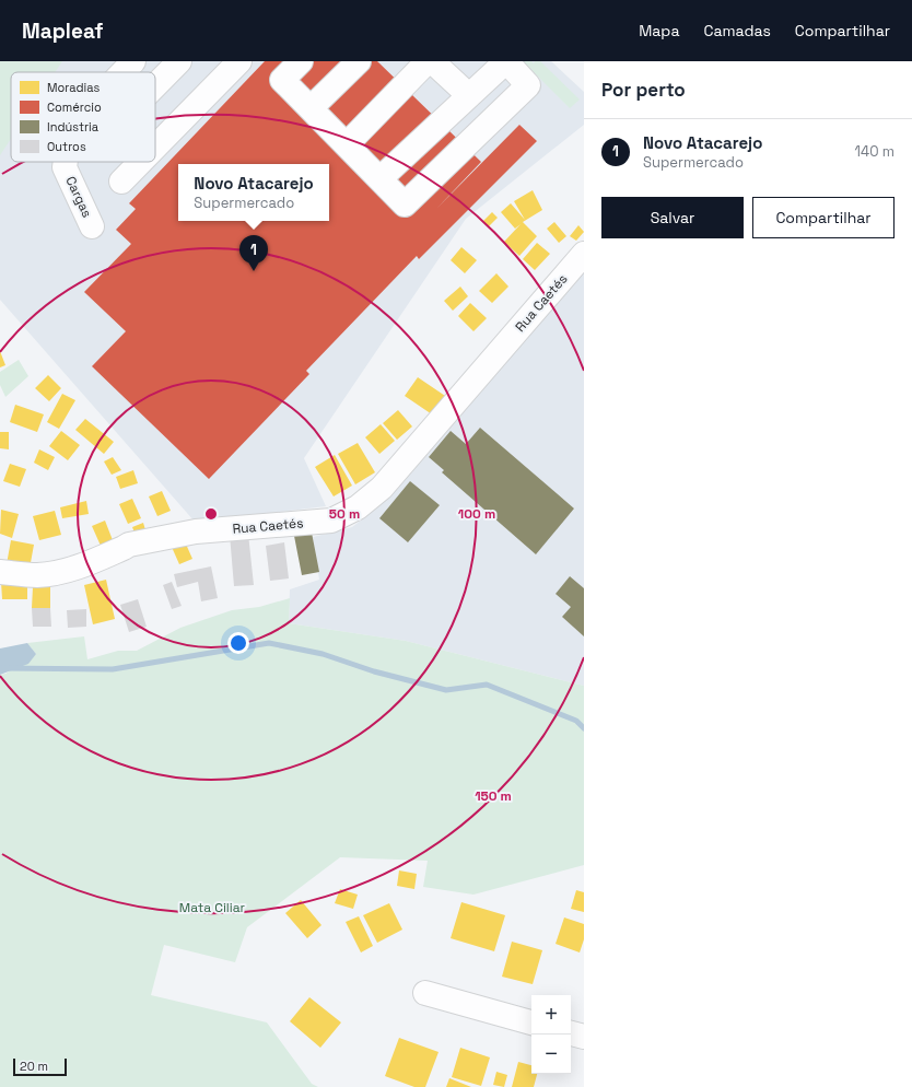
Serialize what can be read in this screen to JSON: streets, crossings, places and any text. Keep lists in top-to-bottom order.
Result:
{
  "streets": {
    "street": ["Cargas", "Rua Caetés"]
  },
  "parks": ["Mata Ciliar"],
  "legend": [
    "Moradias",
    "Comércio",
    "Indústria",
    "Outros"
  ],
  "scale_bar": "20 m",
  "page": {
    "header": "Mapleaf",
    "nav": ["Mapa", "Camadas", "Compartilhar"],
    "heading": "Por perto",
    "list": [
      {
        "mark": "1",
        "name": "Novo Atacarejo",
        "note": "Supermercado",
        "value": "140 m"
      }
    ],
    "popup": ["Novo Atacarejo", "Supermercado"],
    "buttons": ["Salvar", "Compartilhar"],
    "pins": "1",
    "map_buttons": ["+", "−"],
    "scale": "20 m"
  },
  "rings": ["50 m", "100 m", "150 m"]
}
